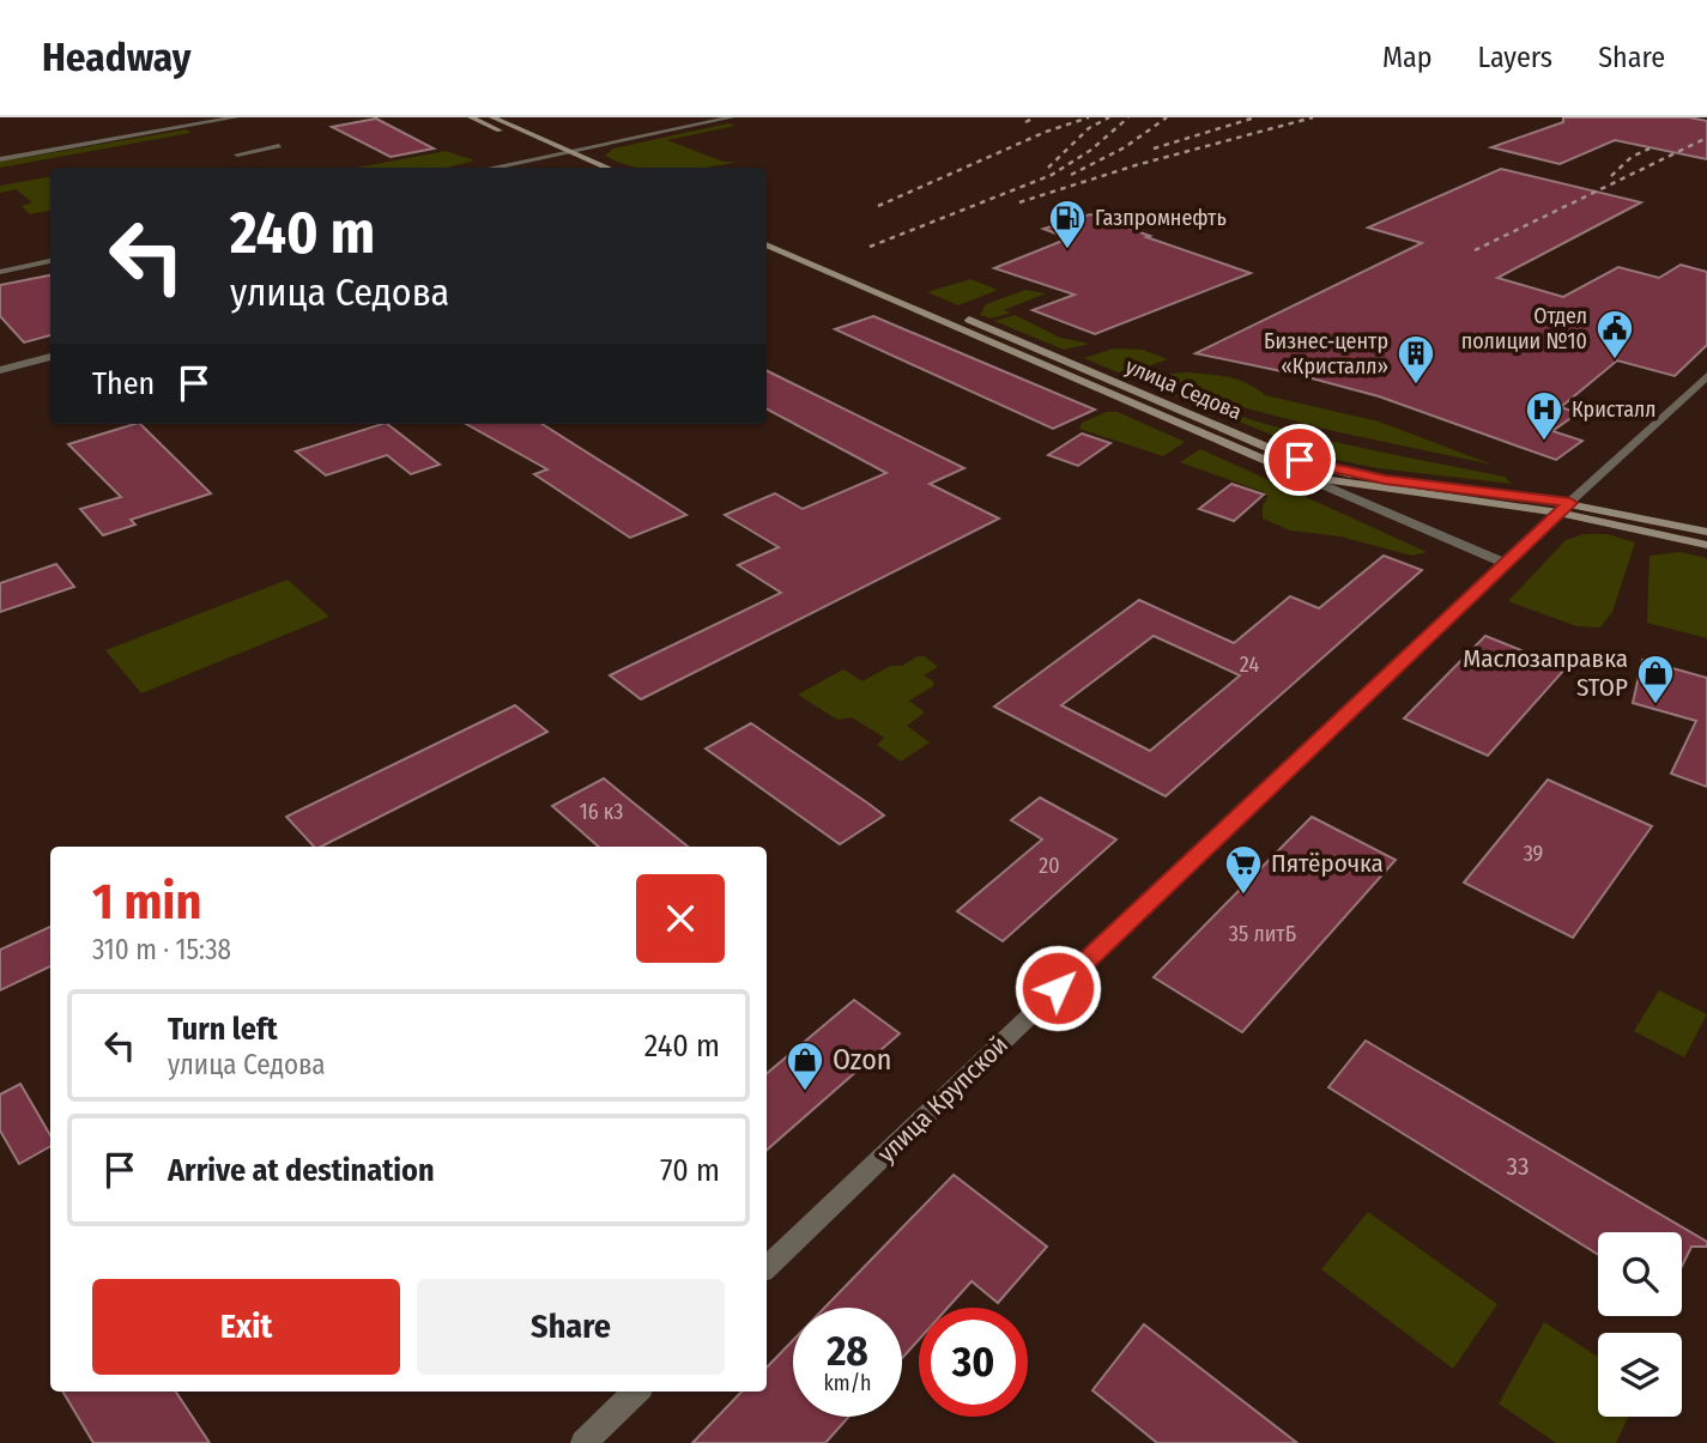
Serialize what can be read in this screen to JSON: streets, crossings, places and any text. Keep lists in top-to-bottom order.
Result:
{
  "streets": {
    "main road": ["улица Седова"],
    "street": ["улица Крупской"]
  },
  "crossings": [
    ["улица Седова", "улица Крупской"]
  ],
  "places": {
    "fuel station": ["Газпромнефть"],
    "public building": ["Отдел полиции №10"],
    "building": ["Бизнес-центр «Кристалл»"],
    "hospital": ["Кристалл"],
    "shop": ["Маслозаправка STOP", "Ozon"],
    "supermarket": ["Пятёрочка"]
  },
  "house_numbers": [
    "24",
    "16 к3",
    "39",
    "20",
    "35 литБ",
    "33"
  ],
  "page": {
    "header": "Headway",
    "nav": ["Map", "Layers", "Share"],
    "turn": ["240 m", "улица Седова"],
    "then": "Then",
    "heading": ["1 min", "310 m · 15:38"],
    "list": [
      {
        "name": "Turn left",
        "note": "улица Седова",
        "value": "240 m"
      },
      {
        "name": "Arrive at destination",
        "value": "70 m"
      }
    ],
    "buttons": ["Exit", "Share"],
    "speed": "28 km/h",
    "limit": "30"
  }
}
